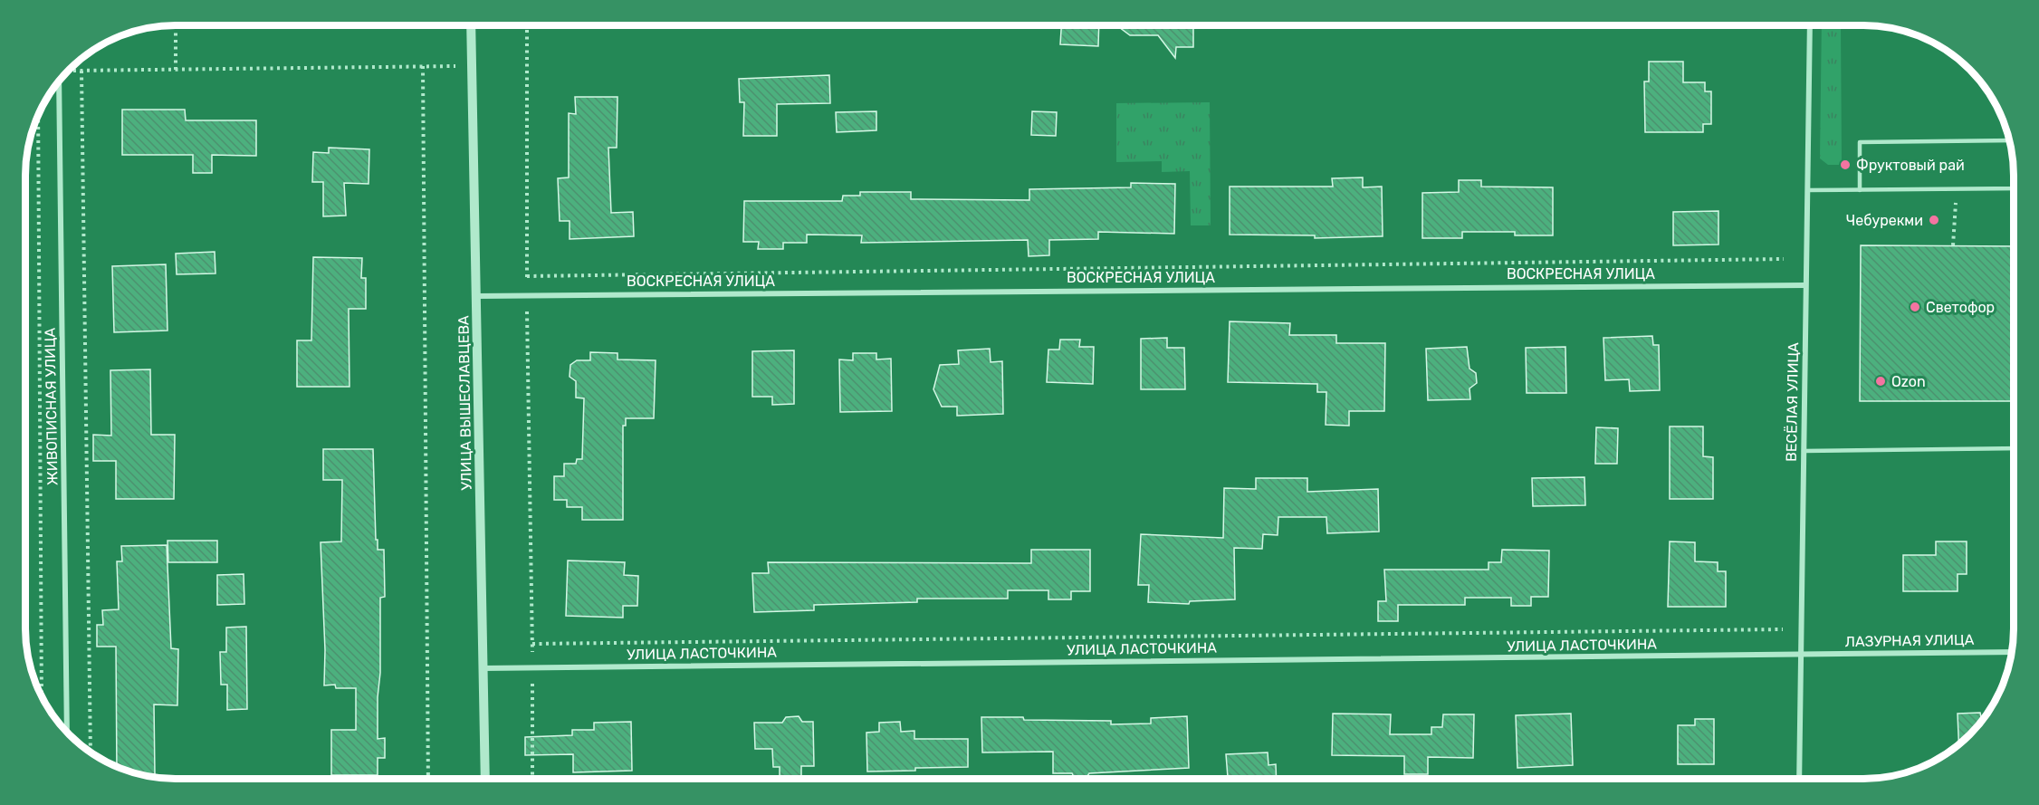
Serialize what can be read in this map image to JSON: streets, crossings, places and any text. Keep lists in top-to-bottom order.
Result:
{
  "streets": {
    "street": [
      "ВОСКРЕСНАЯ УЛИЦА",
      "ВЕСЁЛАЯ УЛИЦА",
      "УЛИЦА ВЫШЕСЛАВЦЕВА",
      "ЖИВОПИСНАЯ УЛИЦА",
      "ЛАЗУРНАЯ УЛИЦА",
      "УЛИЦА ЛАСТОЧКИНА"
    ]
  },
  "crossings": [
    ["ВОСКРЕСНАЯ УЛИЦА", "ВЕСЁЛАЯ УЛИЦА"],
    ["ВОСКРЕСНАЯ УЛИЦА", "УЛИЦА ВЫШЕСЛАВЦЕВА"],
    ["ВЕСЁЛАЯ УЛИЦА", "ЛАЗУРНАЯ УЛИЦА"],
    ["ВЕСЁЛАЯ УЛИЦА", "УЛИЦА ЛАСТОЧКИНА"],
    ["УЛИЦА ВЫШЕСЛАВЦЕВА", "УЛИЦА ЛАСТОЧКИНА"],
    ["ЛАЗУРНАЯ УЛИЦА", "УЛИЦА ЛАСТОЧКИНА"]
  ],
  "places": [
    "Фруктовый рай",
    "Чебурекми",
    "Светофор",
    "Ozon"
  ]
}
